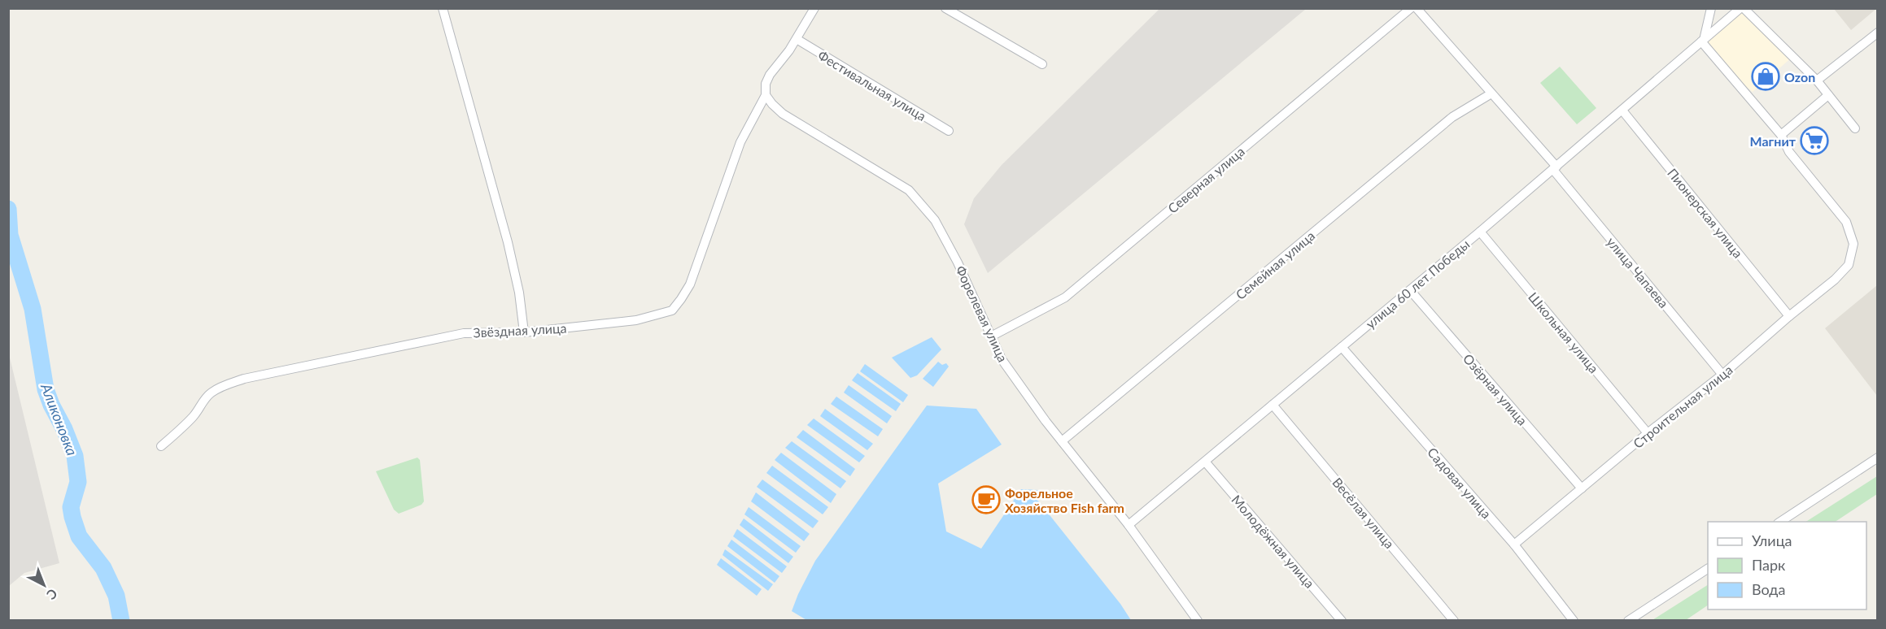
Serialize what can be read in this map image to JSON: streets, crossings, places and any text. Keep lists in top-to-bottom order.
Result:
{
  "streets": {
    "street": [
      "Фестивальная улица",
      "Северная улица",
      "Пионерская улица",
      "Семейная улица",
      "улица Чапаева",
      "улица 60 лет Победы",
      "Форелевая улица",
      "Звёздная улица",
      "Школьная улица",
      "Озёрная улица",
      "Строительная улица",
      "Садовая улица",
      "Весёлая улица",
      "Молодёжная улица"
    ]
  },
  "crossings": [
    ["Фестивальная улица", "Звёздная улица"],
    ["Северная улица", "Форелевая улица"],
    ["Пионерская улица", "улица 60 лет Победы"],
    ["Пионерская улица", "Строительная улица"],
    ["Семейная улица", "улица Чапаева"],
    ["Семейная улица", "Форелевая улица"],
    ["улица Чапаева", "улица 60 лет Победы"],
    ["улица Чапаева", "Строительная улица"],
    ["улица 60 лет Победы", "Форелевая улица"],
    ["улица 60 лет Победы", "Школьная улица"],
    ["улица 60 лет Победы", "Озёрная улица"],
    ["улица 60 лет Победы", "Садовая улица"],
    ["улица 60 лет Победы", "Весёлая улица"],
    ["улица 60 лет Победы", "Молодёжная улица"],
    ["Форелевая улица", "Звёздная улица"],
    ["Школьная улица", "Строительная улица"],
    ["Озёрная улица", "Строительная улица"],
    ["Строительная улица", "Садовая улица"]
  ],
  "water": ["Аликоновка"],
  "places": {
    "shop": ["Ozon"],
    "supermarket": ["Магнит"],
    "cafe": ["Форельное Хозяйство Fish farm"]
  },
  "legend": ["Улица", "Парк", "Вода"],
  "north": "bottom right"
}
